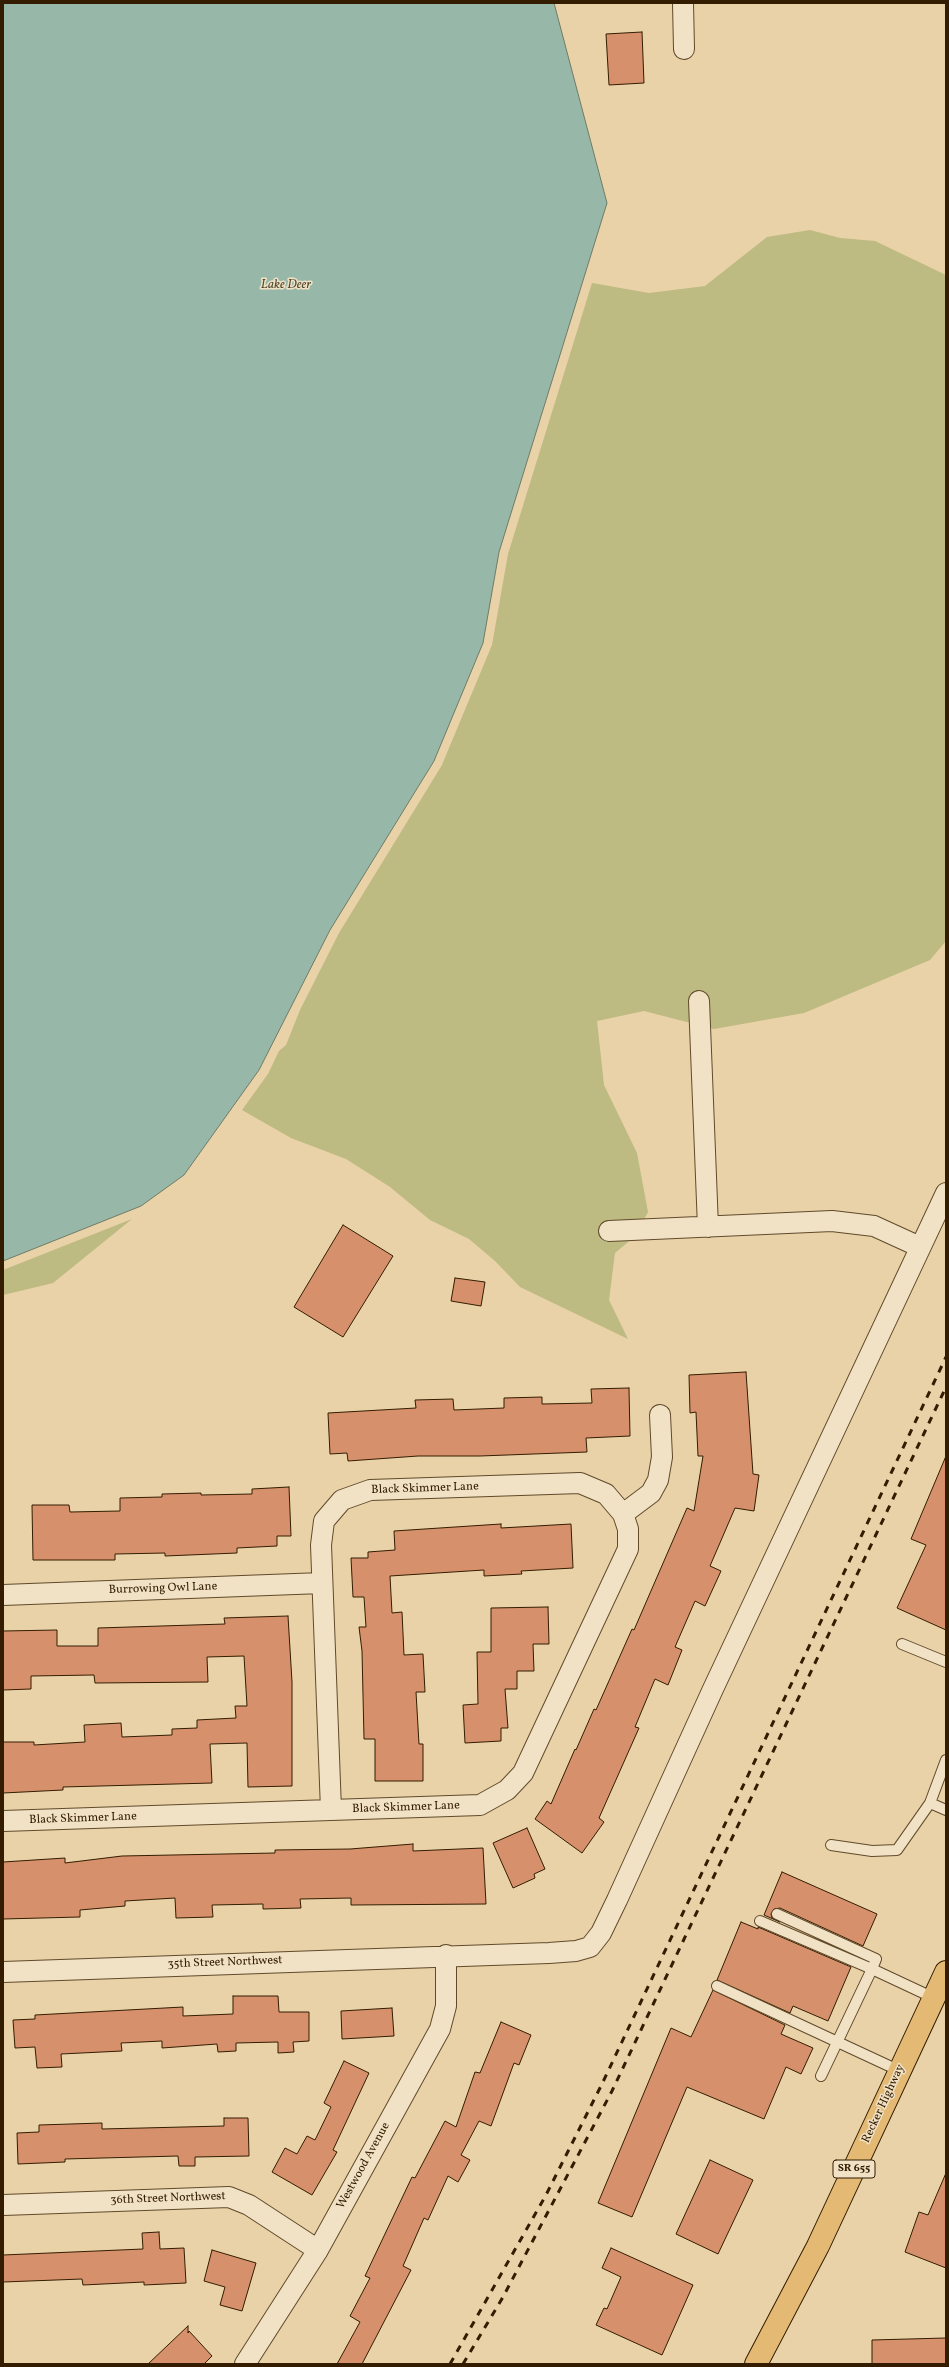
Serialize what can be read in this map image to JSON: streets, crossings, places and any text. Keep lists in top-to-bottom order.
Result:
{
  "streets": {
    "main road": ["Recker Highway", "SR 655"],
    "street": [
      "Black Skimmer Lane",
      "Burrowing Owl Lane",
      "35th Street Northwest",
      "Westwood Avenue",
      "36th Street Northwest"
    ]
  },
  "crossings": [
    ["Black Skimmer Lane", "Burrowing Owl Lane"],
    ["35th Street Northwest", "Westwood Avenue"],
    ["Westwood Avenue", "36th Street Northwest"]
  ],
  "water": ["Lake Deer"]
}
